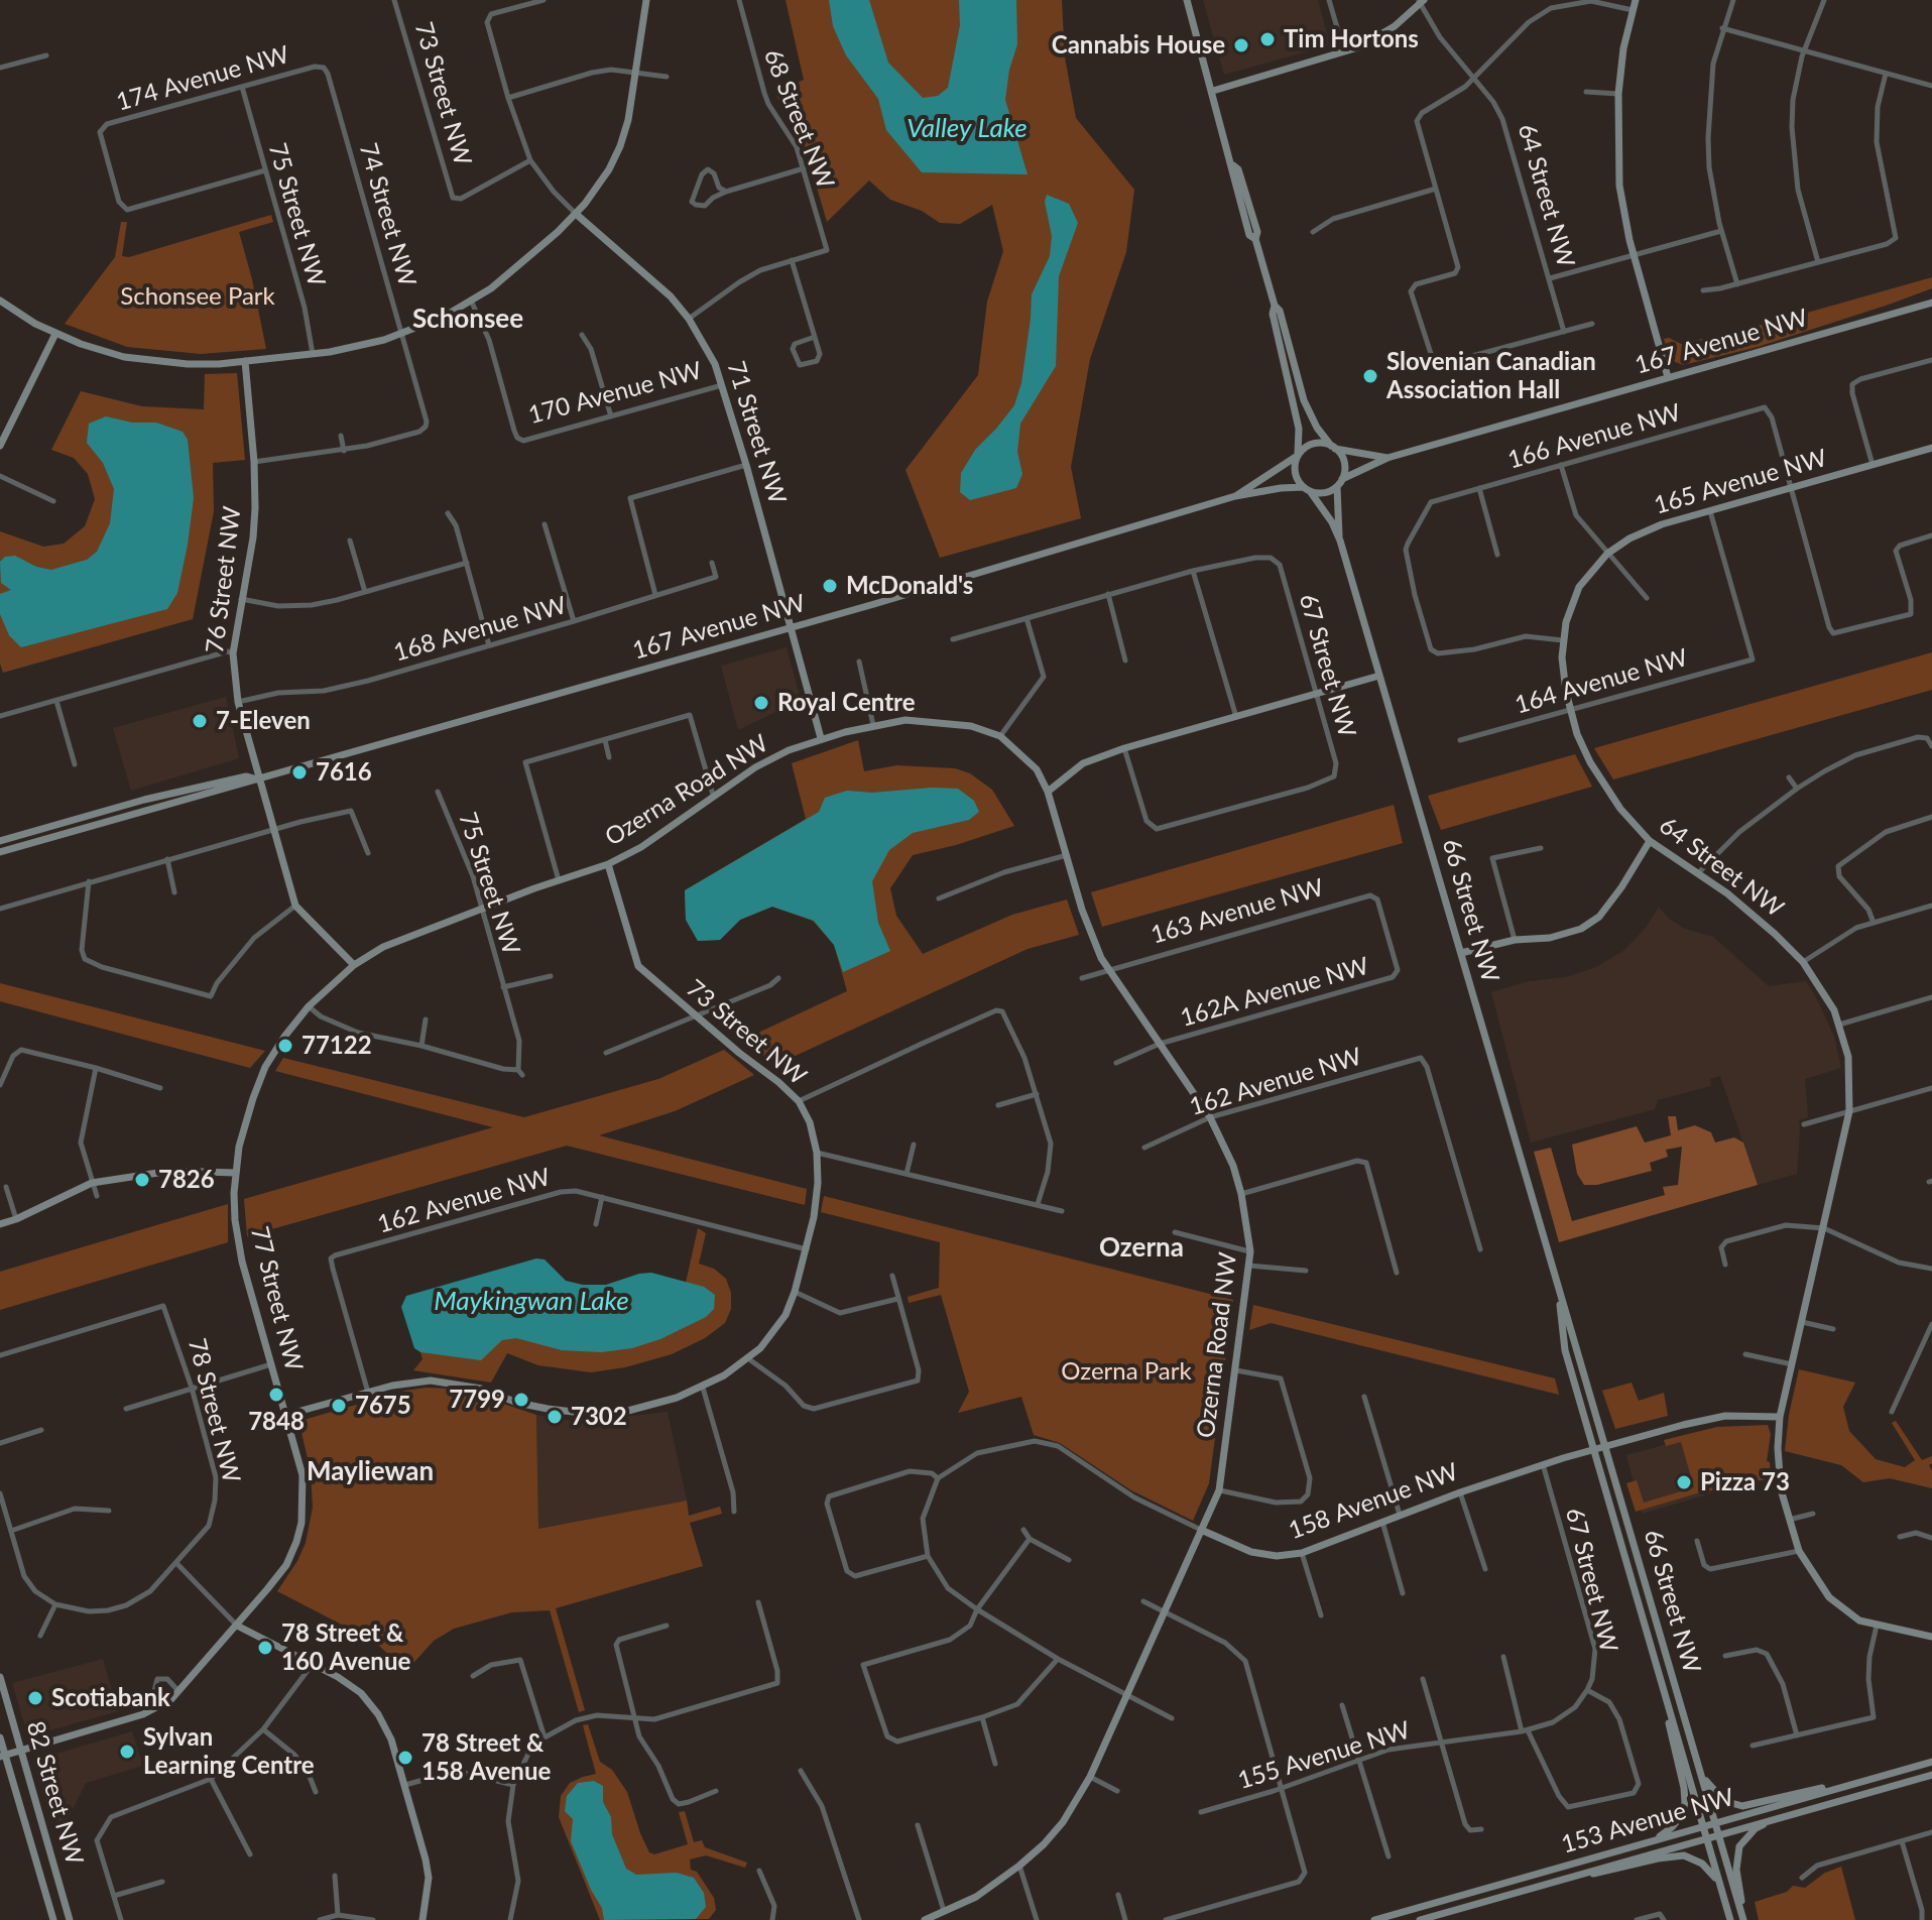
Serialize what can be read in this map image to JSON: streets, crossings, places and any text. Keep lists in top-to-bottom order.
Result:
{
  "streets": {
    "street": [
      "174 Avenue NW",
      "73 Street NW",
      "68 Street NW",
      "64 Street NW",
      "75 Street NW",
      "74 Street NW",
      "167 Avenue NW",
      "170 Avenue NW",
      "71 Street NW",
      "166 Avenue NW",
      "165 Avenue NW",
      "76 Street NW",
      "168 Avenue NW",
      "67 Street NW",
      "164 Avenue NW",
      "Ozerna Road NW",
      "66 Street NW",
      "163 Avenue NW",
      "162A Avenue NW",
      "162 Avenue NW",
      "77 Street NW",
      "78 Street NW",
      "158 Avenue NW",
      "155 Avenue NW",
      "82 Street NW",
      "153 Avenue NW"
    ]
  },
  "crossings": [
    ["174 Avenue NW", "75 Street NW"],
    ["174 Avenue NW", "74 Street NW"],
    ["73 Street NW", "71 Street NW"],
    ["73 Street NW", "Ozerna Road NW"],
    ["73 Street NW", "162 Avenue NW"],
    ["73 Street NW", "77 Street NW"],
    ["64 Street NW", "166 Avenue NW"],
    ["64 Street NW", "165 Avenue NW"],
    ["64 Street NW", "164 Avenue NW"],
    ["64 Street NW", "158 Avenue NW"],
    ["75 Street NW", "Ozerna Road NW"],
    ["167 Avenue NW", "71 Street NW"],
    ["167 Avenue NW", "76 Street NW"],
    ["167 Avenue NW", "66 Street NW"],
    ["170 Avenue NW", "71 Street NW"],
    ["71 Street NW", "Ozerna Road NW"],
    ["166 Avenue NW", "165 Avenue NW"],
    ["165 Avenue NW", "164 Avenue NW"],
    ["76 Street NW", "168 Avenue NW"],
    ["76 Street NW", "Ozerna Road NW"],
    ["67 Street NW", "158 Avenue NW"],
    ["67 Street NW", "155 Avenue NW"],
    ["Ozerna Road NW", "163 Avenue NW"],
    ["Ozerna Road NW", "162A Avenue NW"],
    ["Ozerna Road NW", "162 Avenue NW"],
    ["Ozerna Road NW", "77 Street NW"],
    ["Ozerna Road NW", "158 Avenue NW"],
    ["66 Street NW", "158 Avenue NW"],
    ["66 Street NW", "153 Avenue NW"],
    ["163 Avenue NW", "162A Avenue NW"],
    ["77 Street NW", "82 Street NW"]
  ],
  "districts": ["Schonsee", "Ozerna", "Mayliewan"],
  "water": ["Valley Lake", "Maykingwan Lake"],
  "parks": ["Schonsee Park", "Ozerna Park"],
  "places": [
    "Tim Hortons",
    "Cannabis House",
    "Slovenian Canadian Association Hall",
    "McDonald's",
    "Royal Centre",
    "7-Eleven",
    "7616",
    "77122",
    "7826",
    "7848",
    "7799",
    "7675",
    "7302",
    "Pizza 73",
    "78 Street & 160 Avenue",
    "Scotiabank",
    "Sylvan Learning Centre",
    "78 Street & 158 Avenue"
  ]
}
